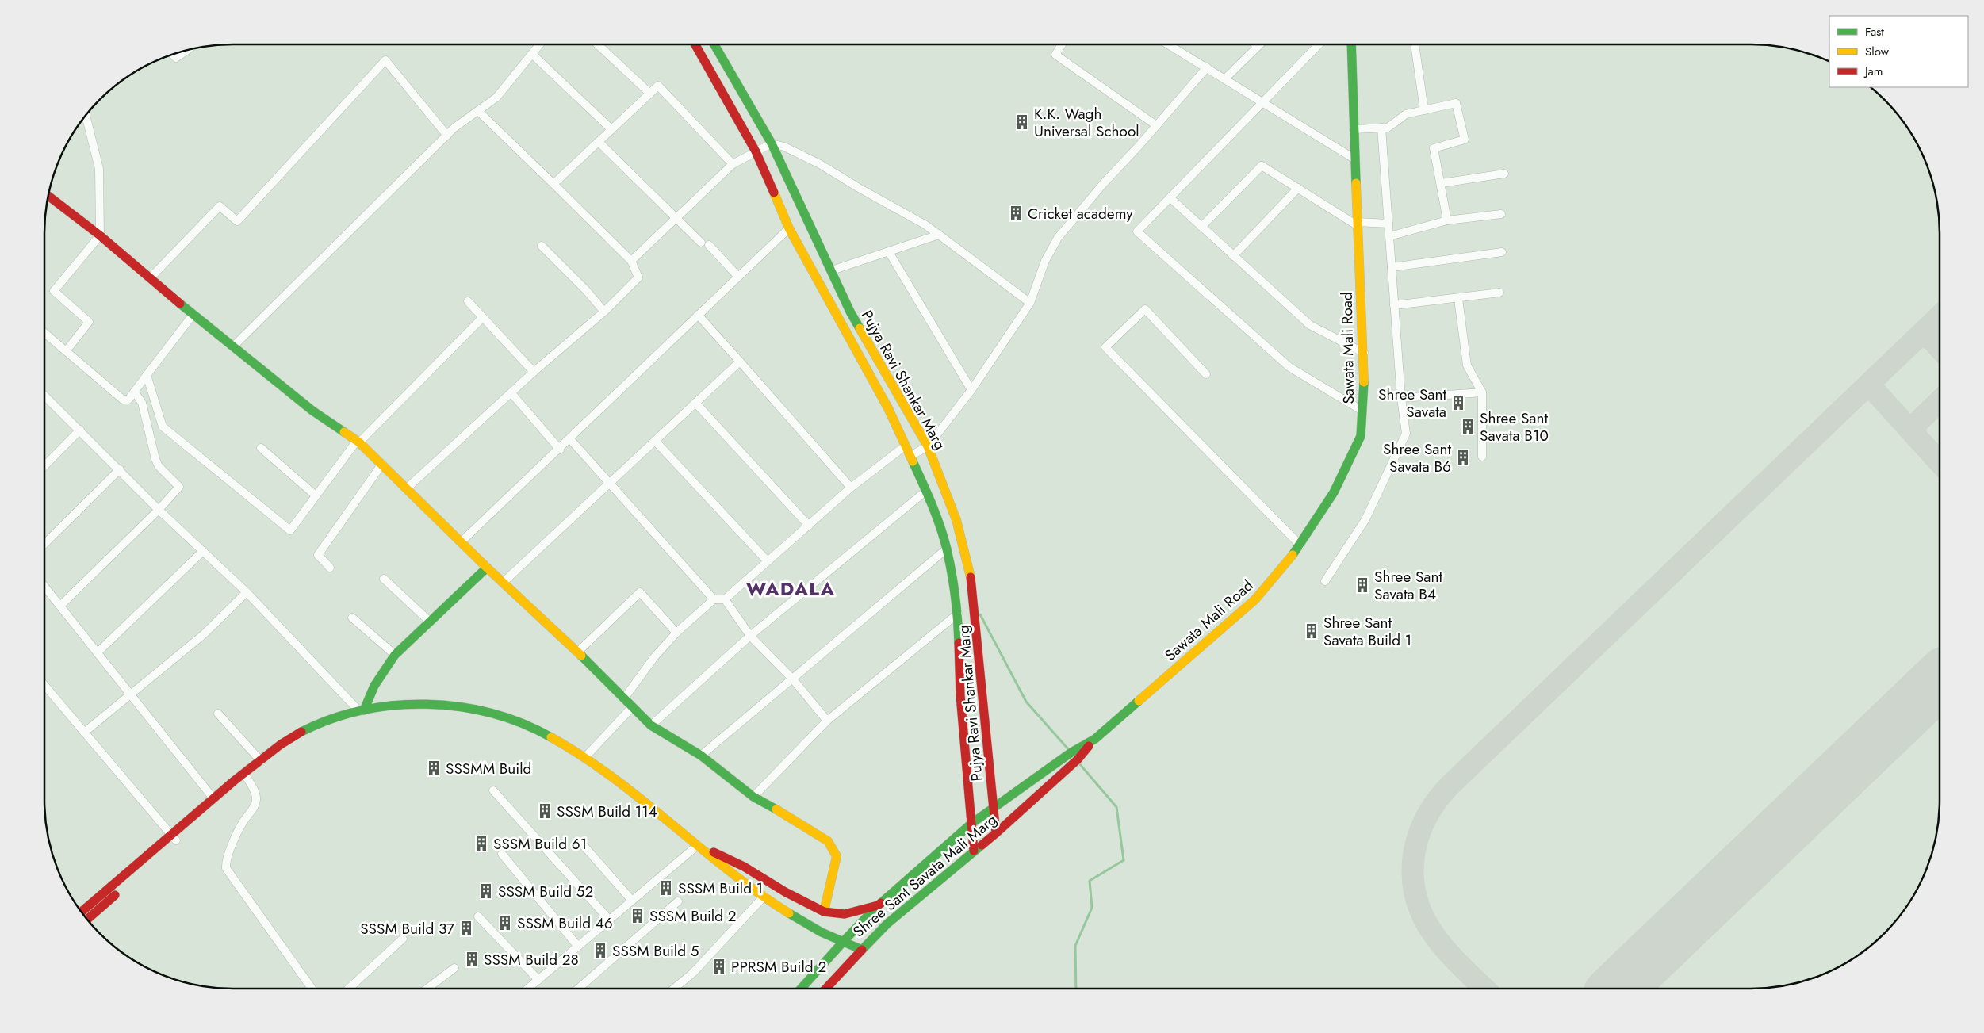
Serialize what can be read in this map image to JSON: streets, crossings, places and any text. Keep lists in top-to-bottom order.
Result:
{
  "streets": {
    "main road": ["Sawata Mali Road", "Pujya Ravi Shankar Marg", "Shree Sant Savata Mali Marg"]
  },
  "crossings": [
    ["Sawata Mali Road", "Pujya Ravi Shankar Marg"],
    ["Sawata Mali Road", "Shree Sant Savata Mali Marg"],
    ["Pujya Ravi Shankar Marg", "Shree Sant Savata Mali Marg"]
  ],
  "districts": ["WADALA"],
  "places": {
    "building": [
      "K.K. Wagh Universal School",
      "Cricket academy",
      "Shree Sant Savata",
      "Shree Sant Savata B10",
      "Shree Sant Savata B6",
      "Shree Sant Savata B4",
      "Shree Sant Savata Build 1",
      "SSSMM Build",
      "SSSM Build 114",
      "SSSM Build 61",
      "SSSM Build 1",
      "SSSM Build 52",
      "SSSM Build 2",
      "SSSM Build 46",
      "SSSM Build 37",
      "SSSM Build 5",
      "SSSM Build 28",
      "PPRSM Build 2"
    ]
  },
  "legend": ["Fast", "Slow", "Jam"]
}
